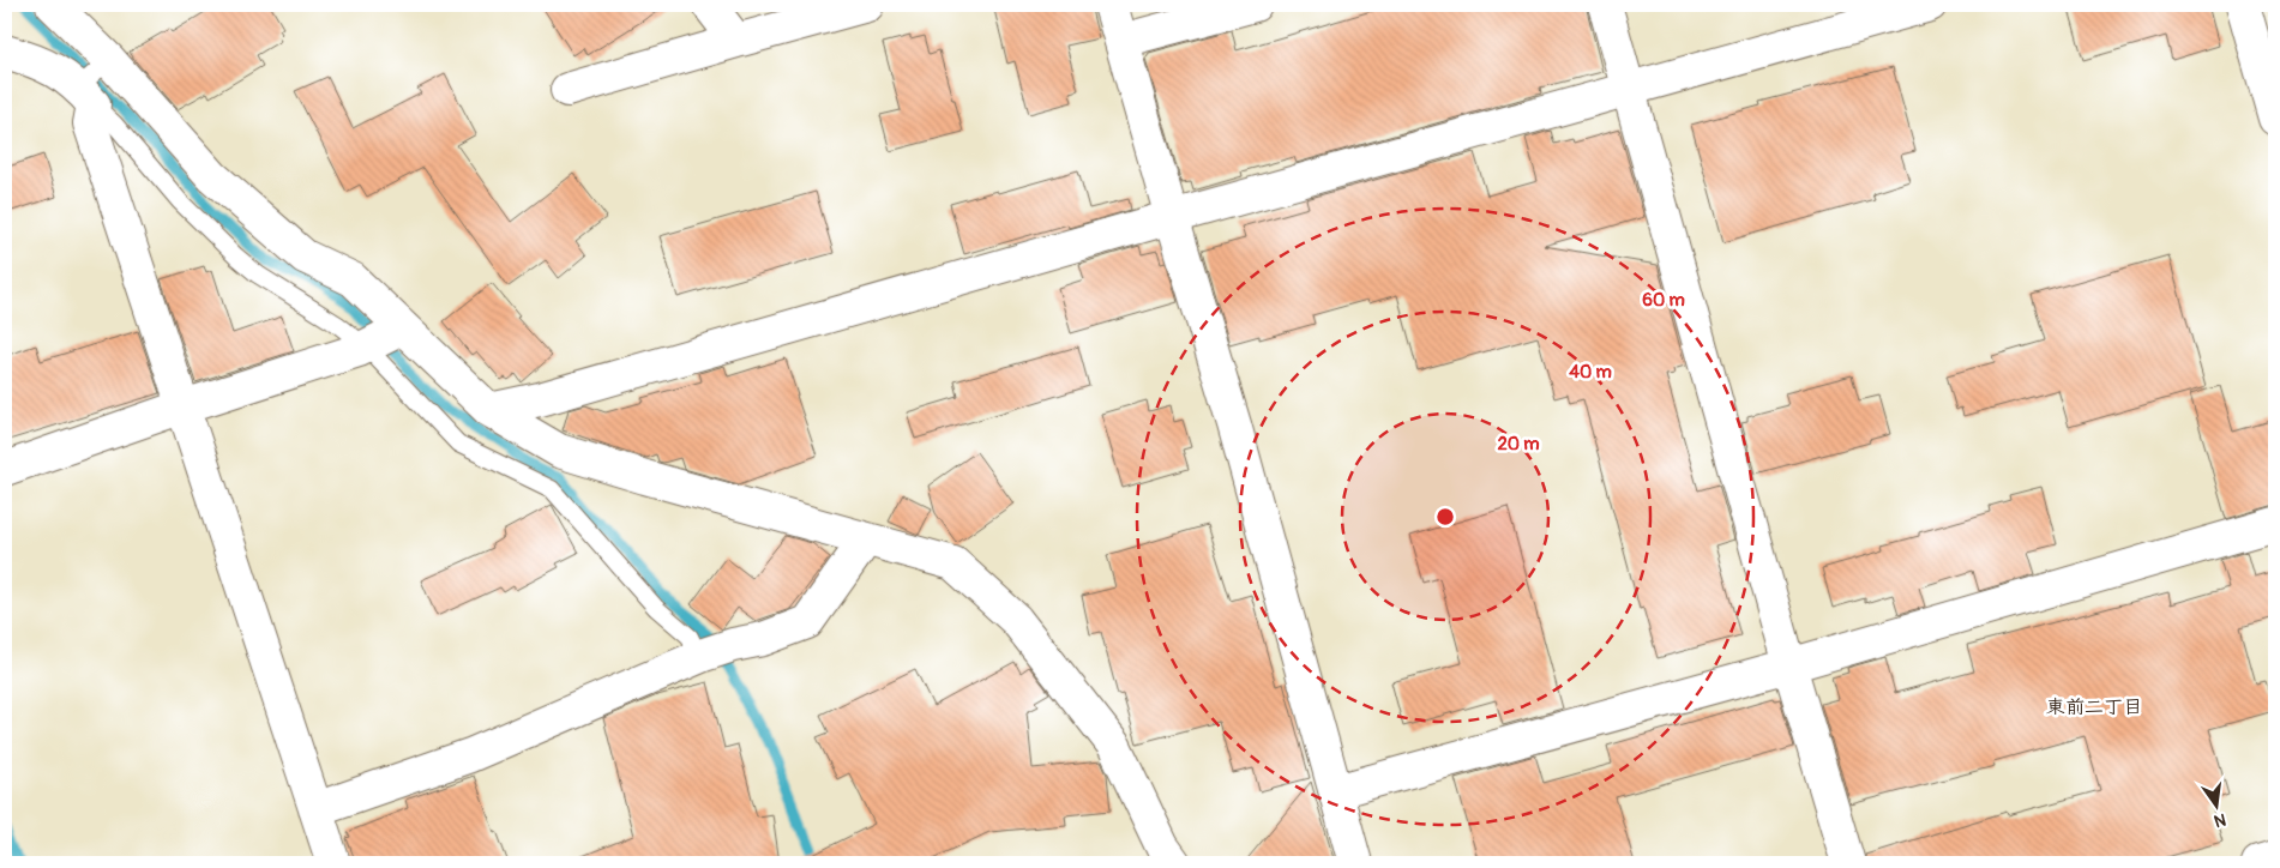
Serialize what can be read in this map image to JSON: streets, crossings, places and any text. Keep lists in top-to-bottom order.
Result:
{
  "districts": ["東前二丁目"],
  "north": "bottom",
  "rings": ["60 m", "40 m", "20 m"]
}
